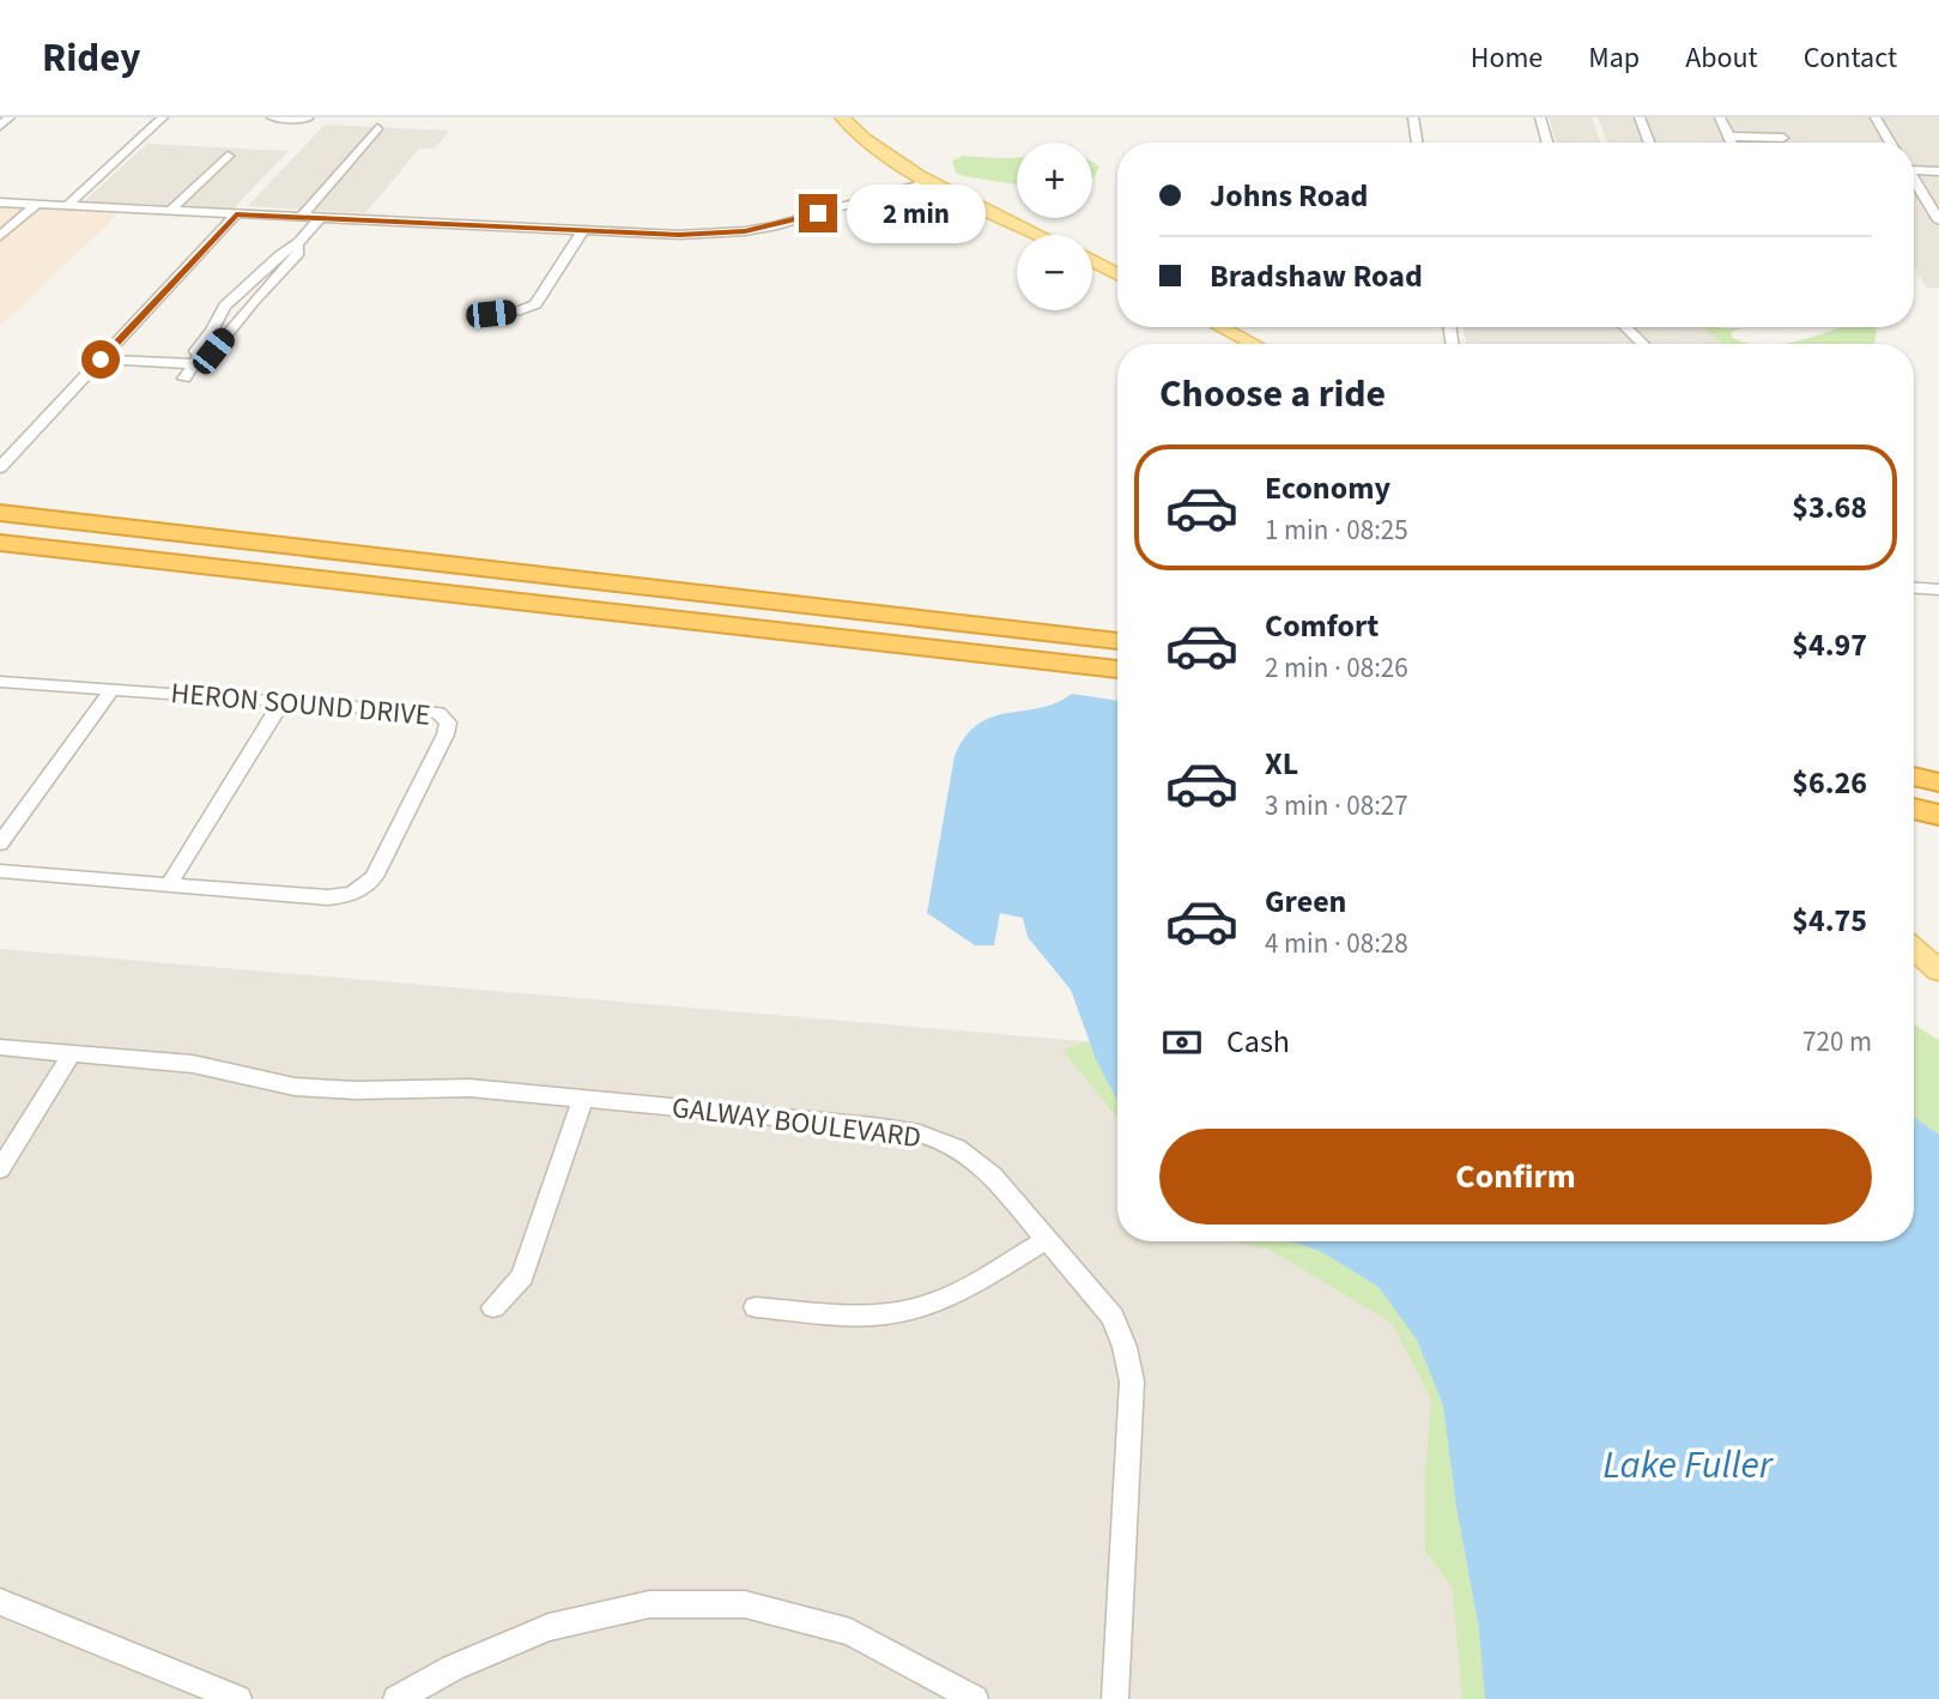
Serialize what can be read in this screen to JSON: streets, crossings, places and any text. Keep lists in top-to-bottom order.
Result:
{
  "streets": {
    "street": ["HERON SOUND DRIVE", "GALWAY BOULEVARD"]
  },
  "water": ["Lake Fuller"],
  "page": {
    "header": "Ridey",
    "nav": [
      "Home",
      "Map",
      "About",
      "Contact"
    ],
    "map_buttons": ["+", "−"],
    "banner": ["Johns Road", "Bradshaw Road"],
    "bubble": "2 min",
    "heading": "Choose a ride",
    "list": [
      {
        "name": "Economy",
        "note": "1 min · 08:25",
        "value": "$3.68"
      },
      {
        "name": "Comfort",
        "note": "2 min · 08:26",
        "value": "$4.97"
      },
      {
        "name": "XL",
        "note": "3 min · 08:27",
        "value": "$6.26"
      },
      {
        "name": "Green",
        "note": "4 min · 08:28",
        "value": "$4.75"
      }
    ],
    "pay": ["Cash", "720 m"],
    "buttons": "Confirm"
  }
}
